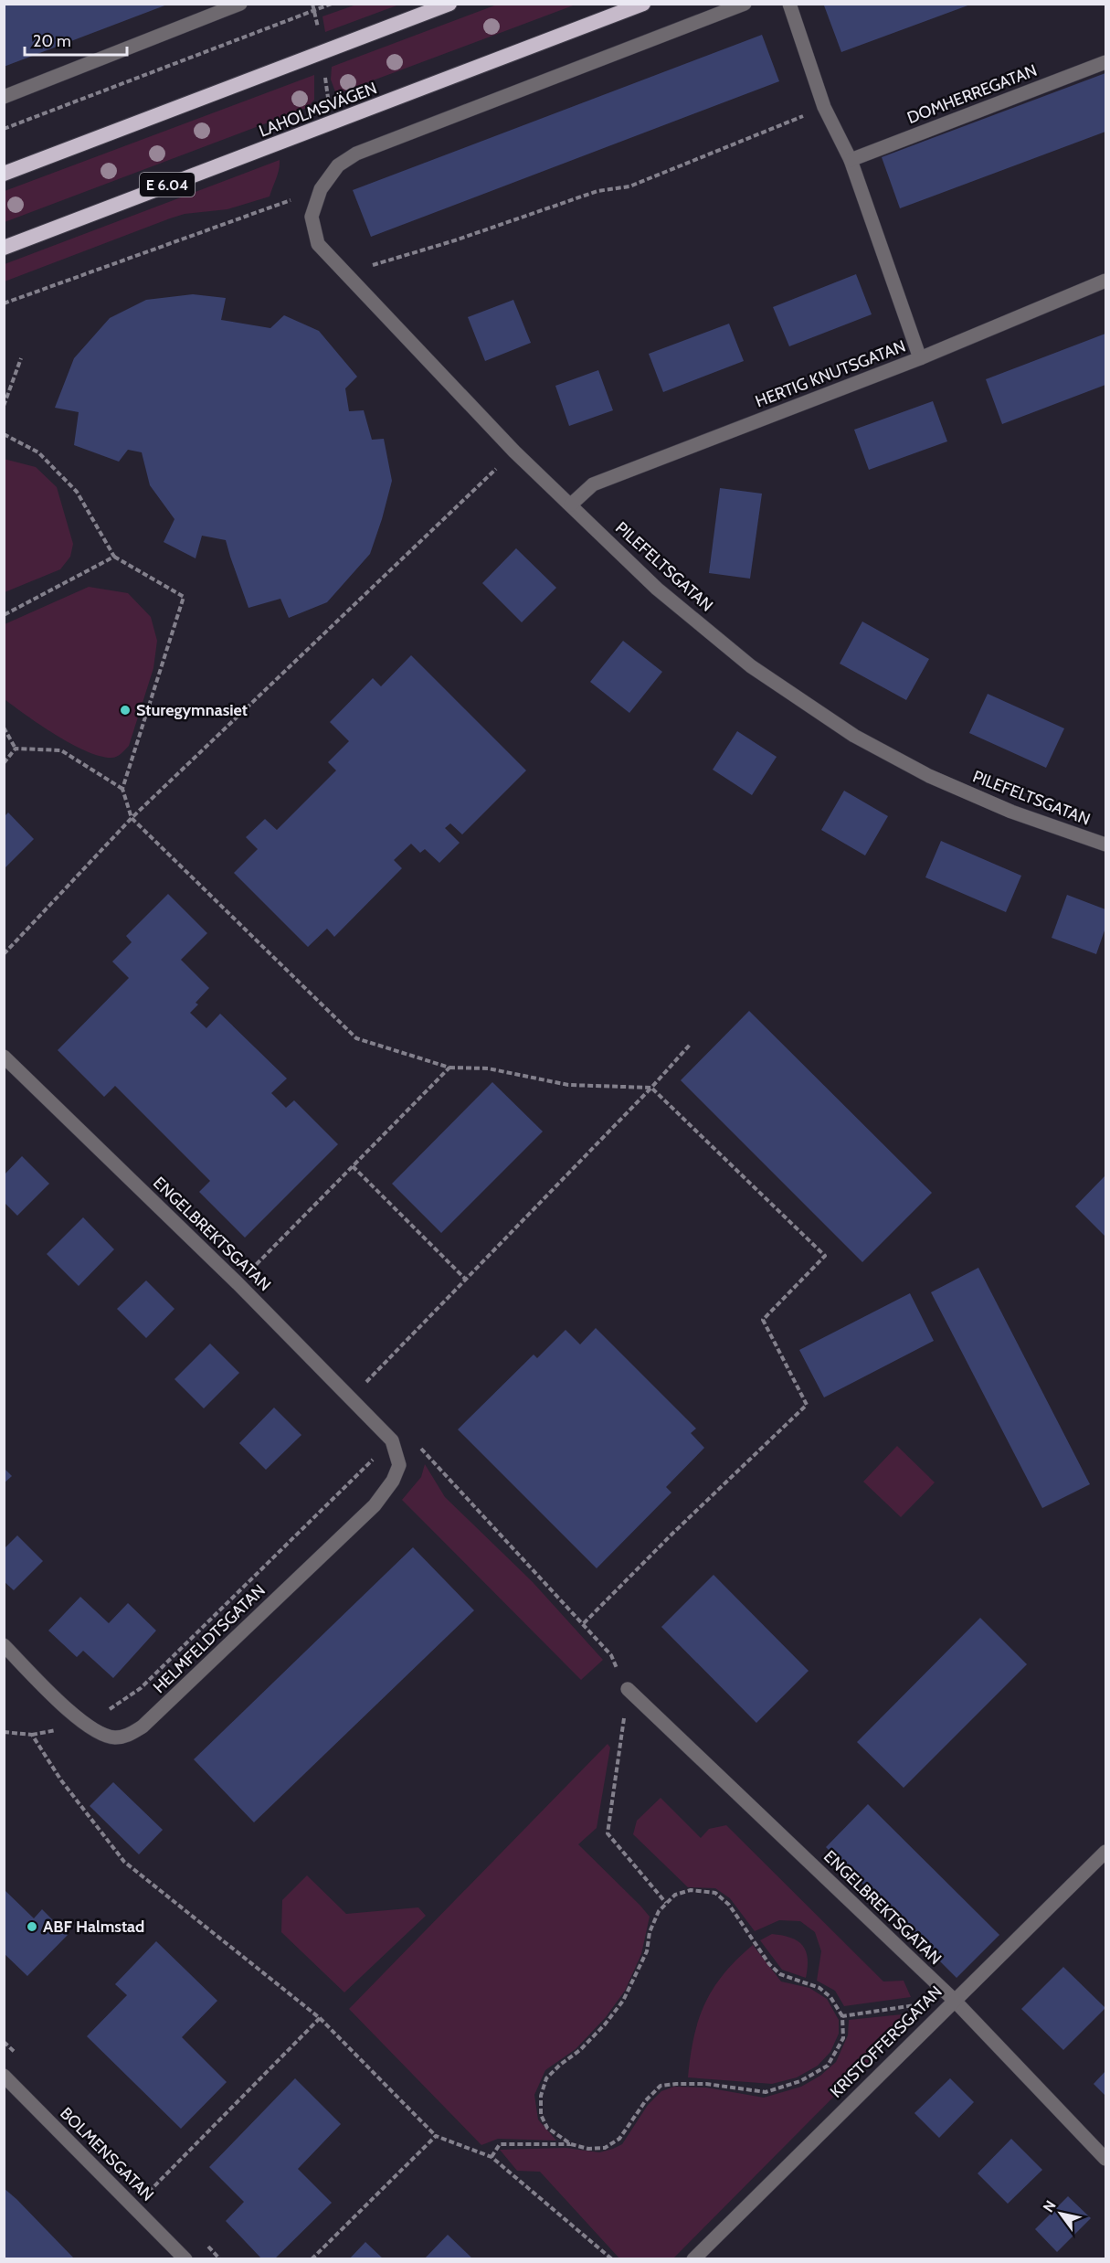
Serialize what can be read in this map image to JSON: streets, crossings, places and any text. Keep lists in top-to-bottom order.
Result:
{
  "streets": {
    "highway": ["LAHOLMSVÄGEN", "E 6.04"],
    "street": [
      "DOMHERREGATAN",
      "HERTIG KNUTSGATAN",
      "PILEFELTSGATAN",
      "ENGELBREKTSGATAN",
      "HELMFELDTSGATAN",
      "KRISTOFFERSGATAN",
      "BOLMENSGATAN"
    ]
  },
  "crossings": [
    ["HERTIG KNUTSGATAN", "PILEFELTSGATAN"],
    ["ENGELBREKTSGATAN", "HELMFELDTSGATAN"],
    ["ENGELBREKTSGATAN", "KRISTOFFERSGATAN"]
  ],
  "places": ["Sturegymnasiet", "ABF Halmstad"],
  "scale_bar": "20 m",
  "north": "top left"
}
